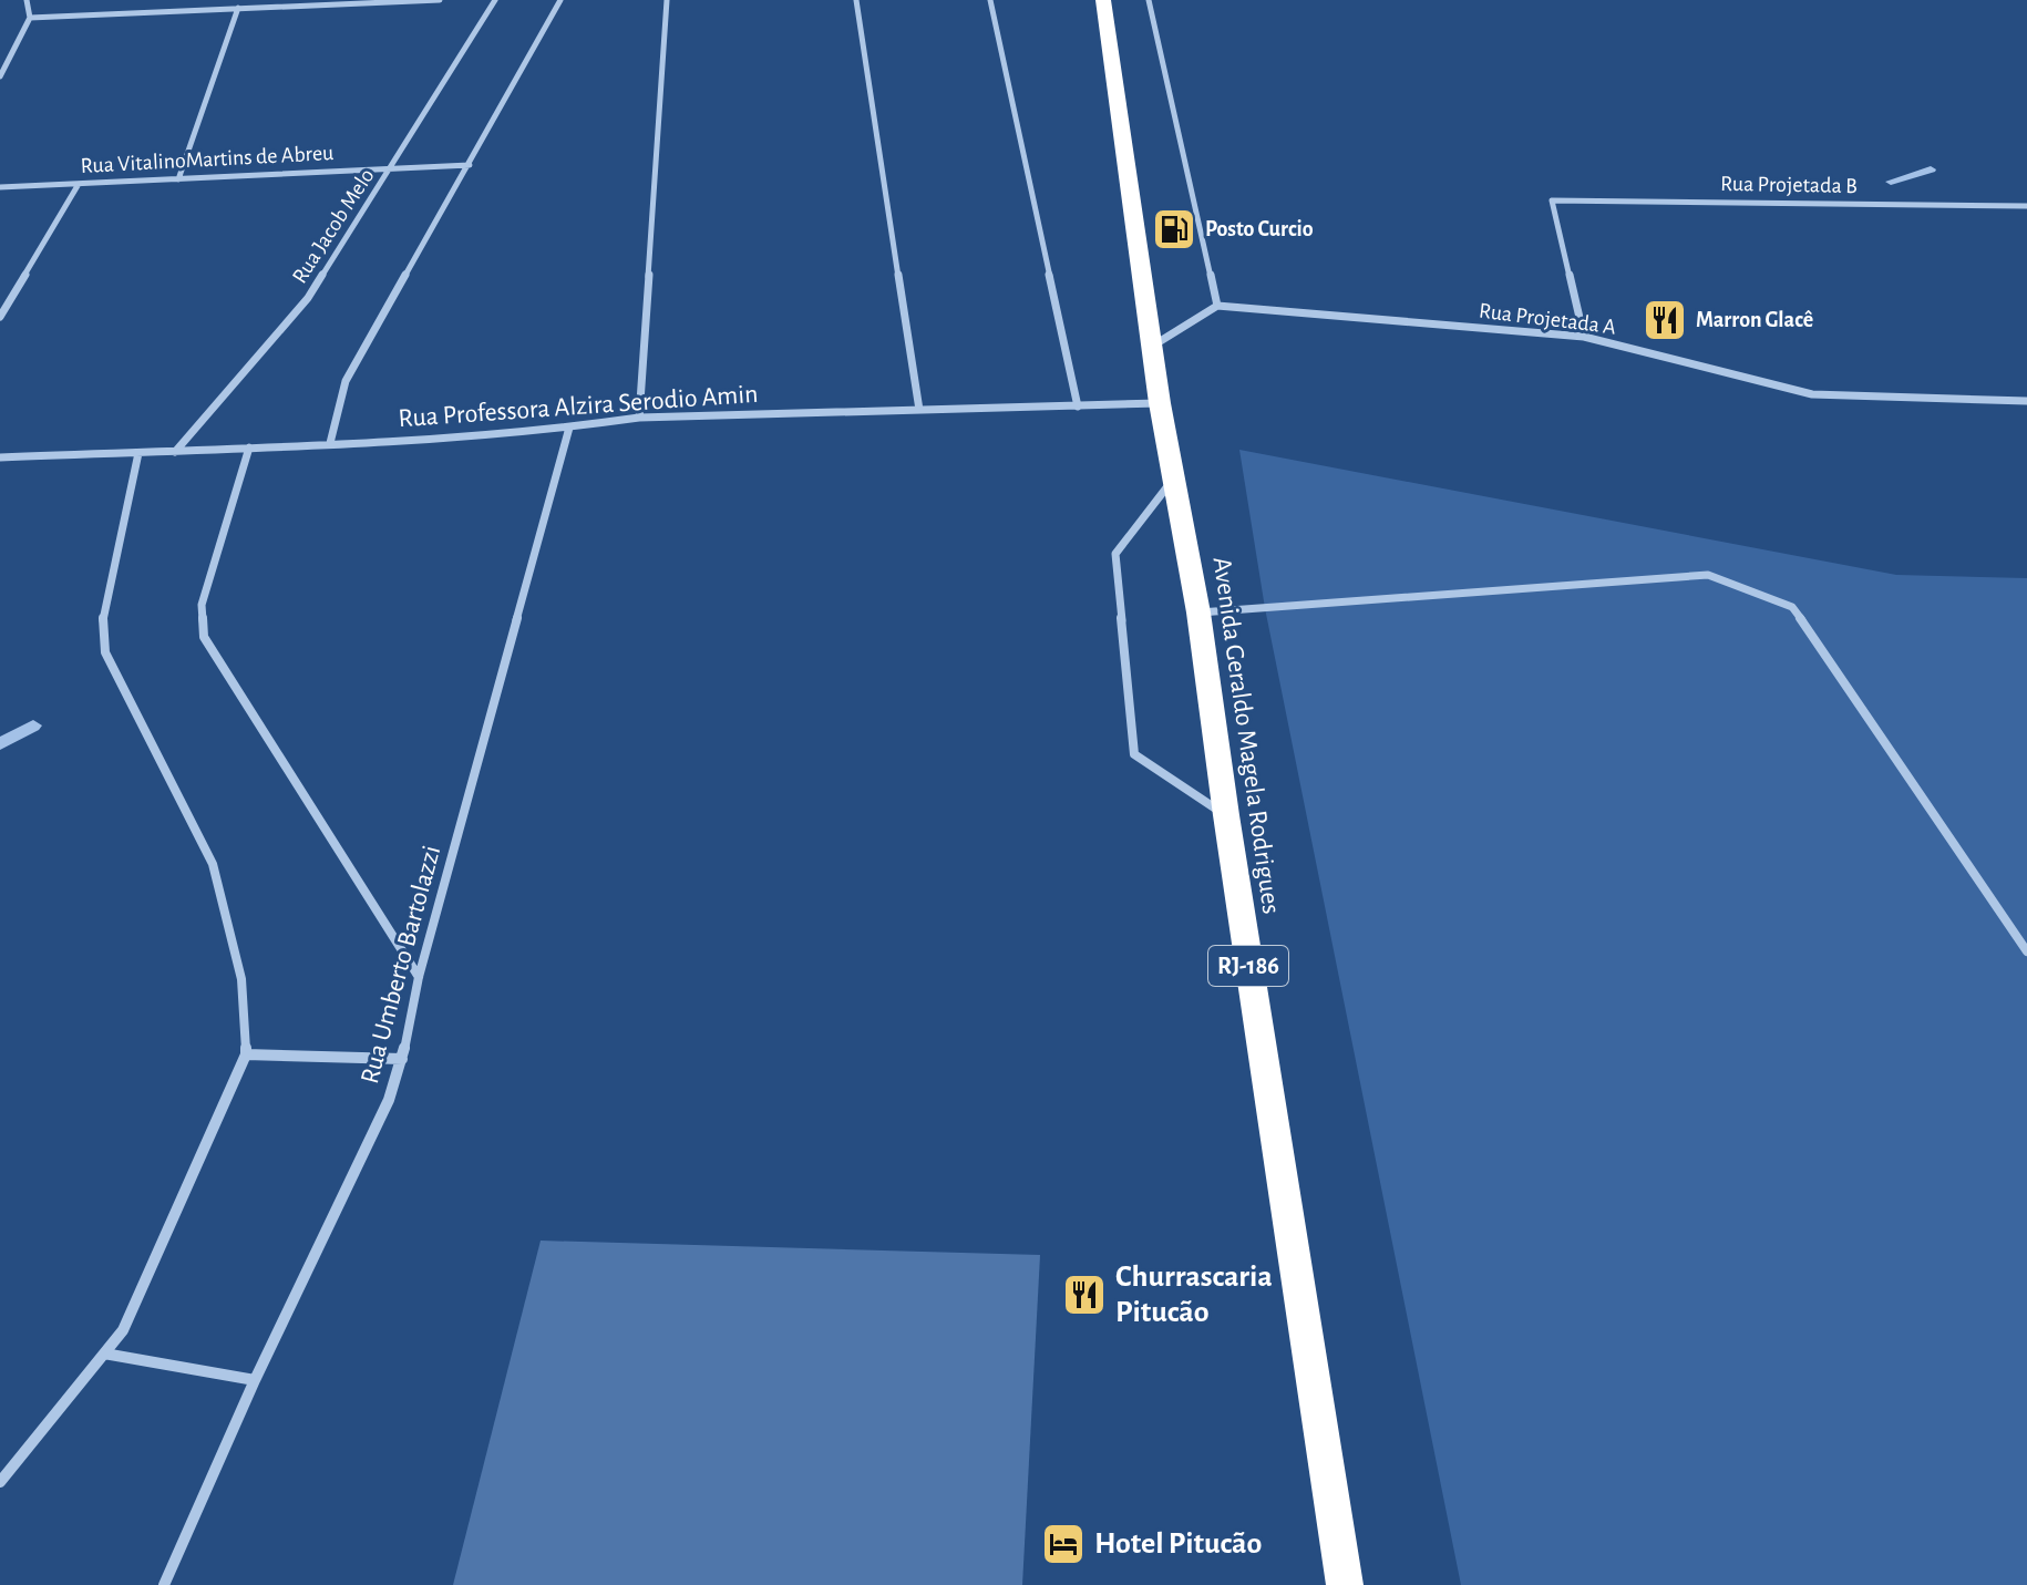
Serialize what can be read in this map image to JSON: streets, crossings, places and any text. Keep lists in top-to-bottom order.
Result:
{
  "streets": {
    "highway": ["Avenida Geraldo Magela Rodrigues", "RJ-186"],
    "street": [
      "Rua VitalinoMartins de Abreu",
      "Rua Projetada B",
      "Rua Jacob Melo",
      "Rua Projetada A",
      "Rua Professora Alzira Serodio Amin",
      "Rua Umberto Bartolazzi"
    ]
  },
  "crossings": [
    ["Rua VitalinoMartins de Abreu", "Rua Jacob Melo"],
    ["Rua Projetada B", "Rua Projetada A"],
    ["Rua Jacob Melo", "Rua Professora Alzira Serodio Amin"],
    ["Rua Professora Alzira Serodio Amin", "Avenida Geraldo Magela Rodrigues"],
    ["Rua Professora Alzira Serodio Amin", "Rua Umberto Bartolazzi"]
  ],
  "places": {
    "fuel station": ["Posto Curcio"],
    "restaurant": ["Marron Glacê", "Churrascaria Pitucão"],
    "hotel": ["Hotel Pitucão"]
  }
}
